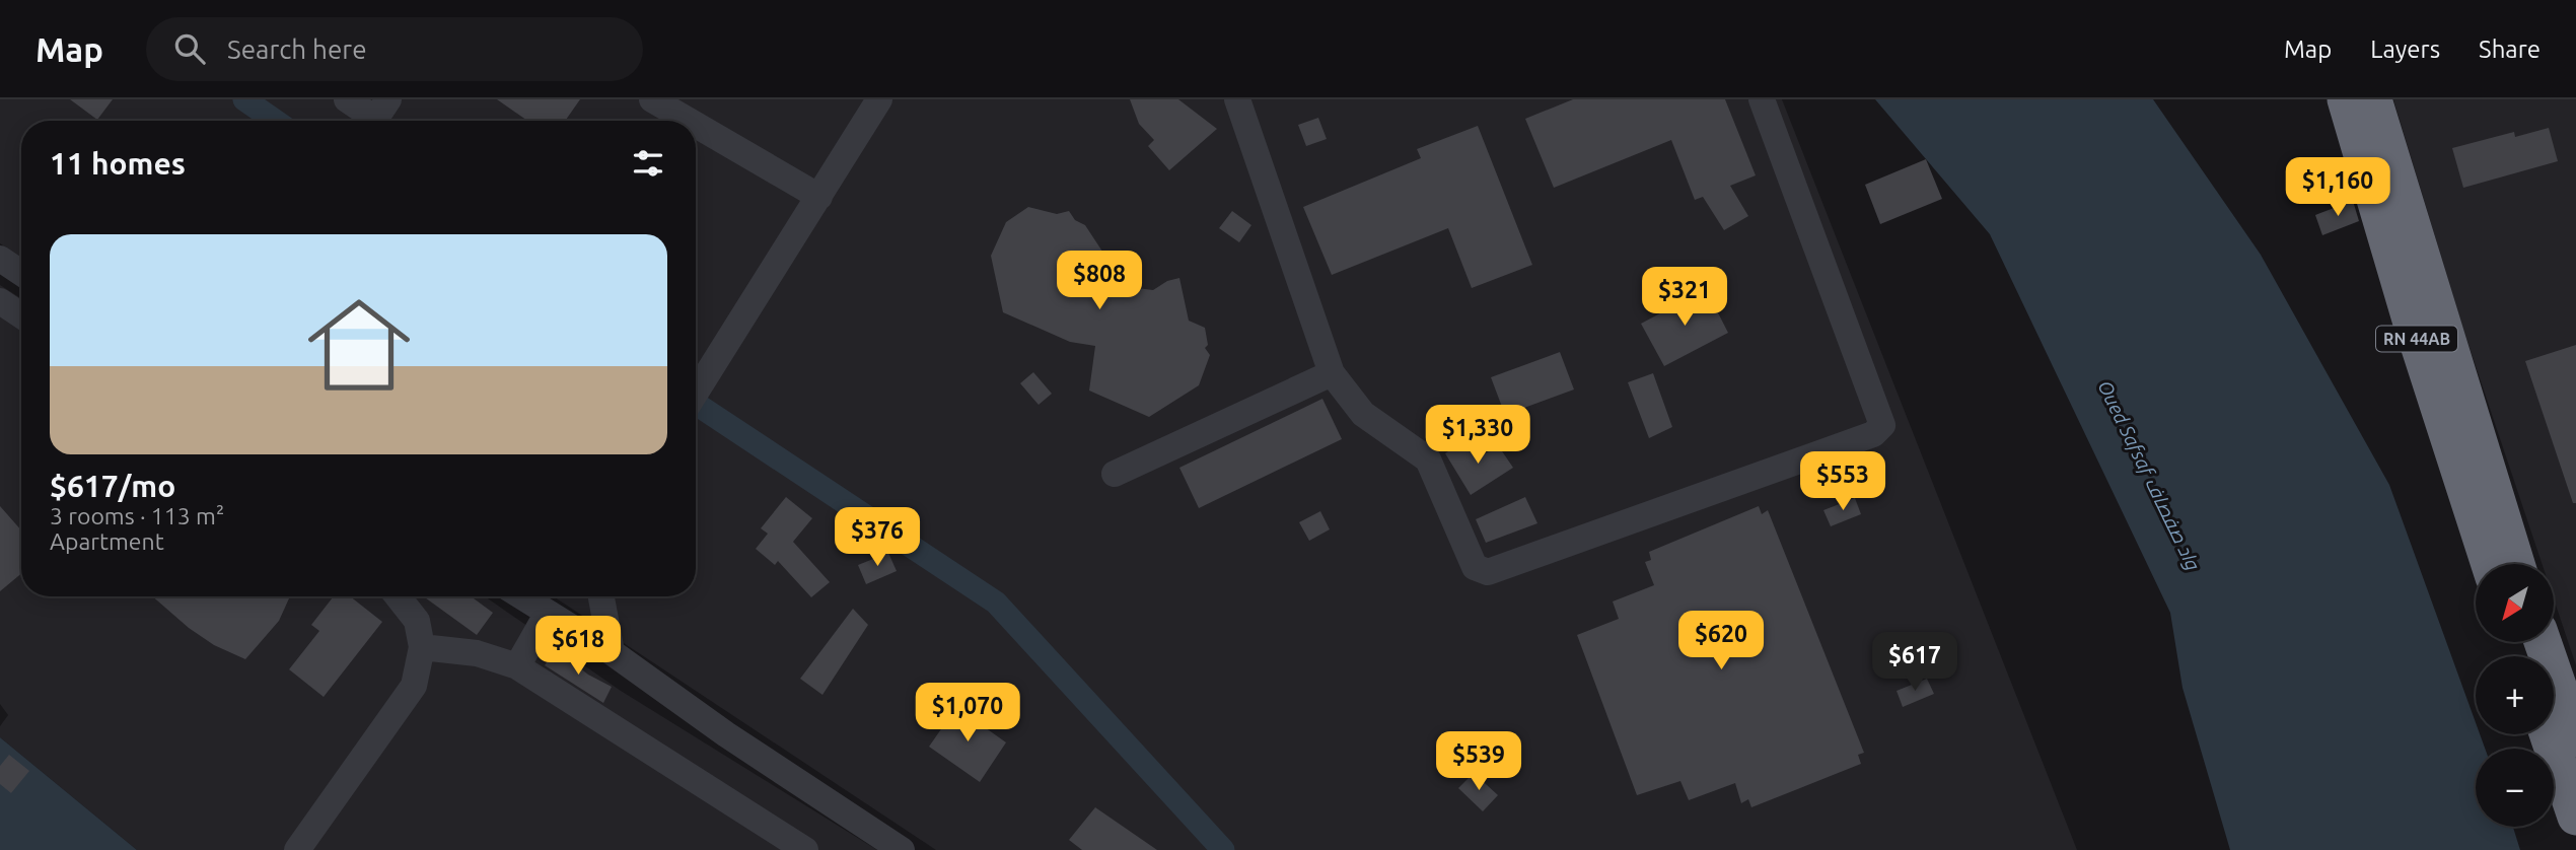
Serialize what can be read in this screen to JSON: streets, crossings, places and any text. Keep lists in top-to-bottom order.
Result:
{
  "streets": {
    "highway": ["RN 44AB"]
  },
  "water": ["Oued Safsaf واد صفصاف"],
  "north": "bottom left",
  "page": {
    "header": "Map",
    "search": "Search here",
    "nav": ["Map", "Layers", "Share"],
    "heading": "11 homes",
    "price": [
      "$1,160",
      "$808",
      "$321",
      "$1,330",
      "$553",
      "$376",
      "$620",
      "$618",
      "$617",
      "$1,070",
      "$539"
    ],
    "list": [
      {
        "name": "$617/mo",
        "note": "3 rooms · 113 m² · Apartment"
      }
    ],
    "map_buttons": ["+", "−"]
  }
}
